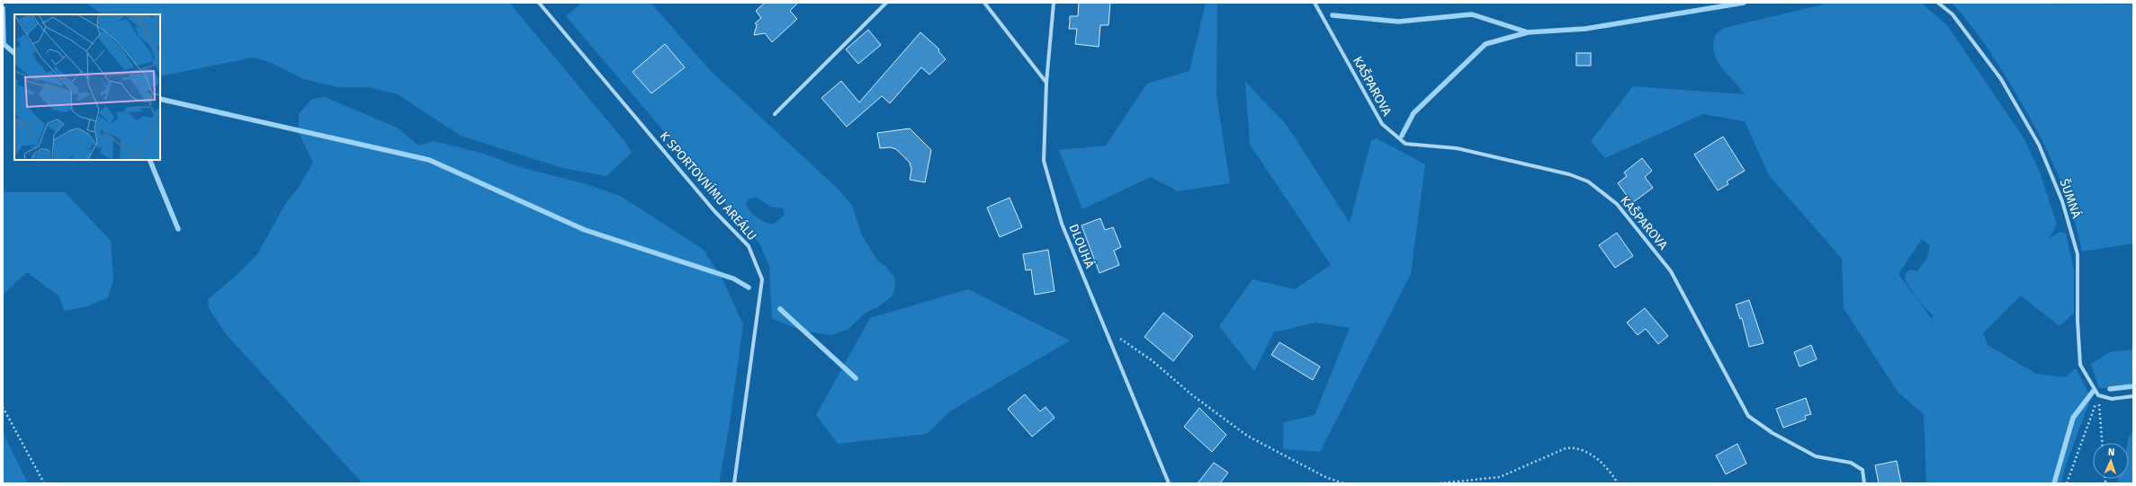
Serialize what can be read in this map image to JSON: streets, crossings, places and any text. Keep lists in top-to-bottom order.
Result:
{
  "streets": {
    "street": [
      "KAŠPAROVA",
      "K SPORTOVNÍMU AREÁLU",
      "ŠUMNÁ",
      "DLOUHÁ"
    ]
  },
  "north": "top"
}
